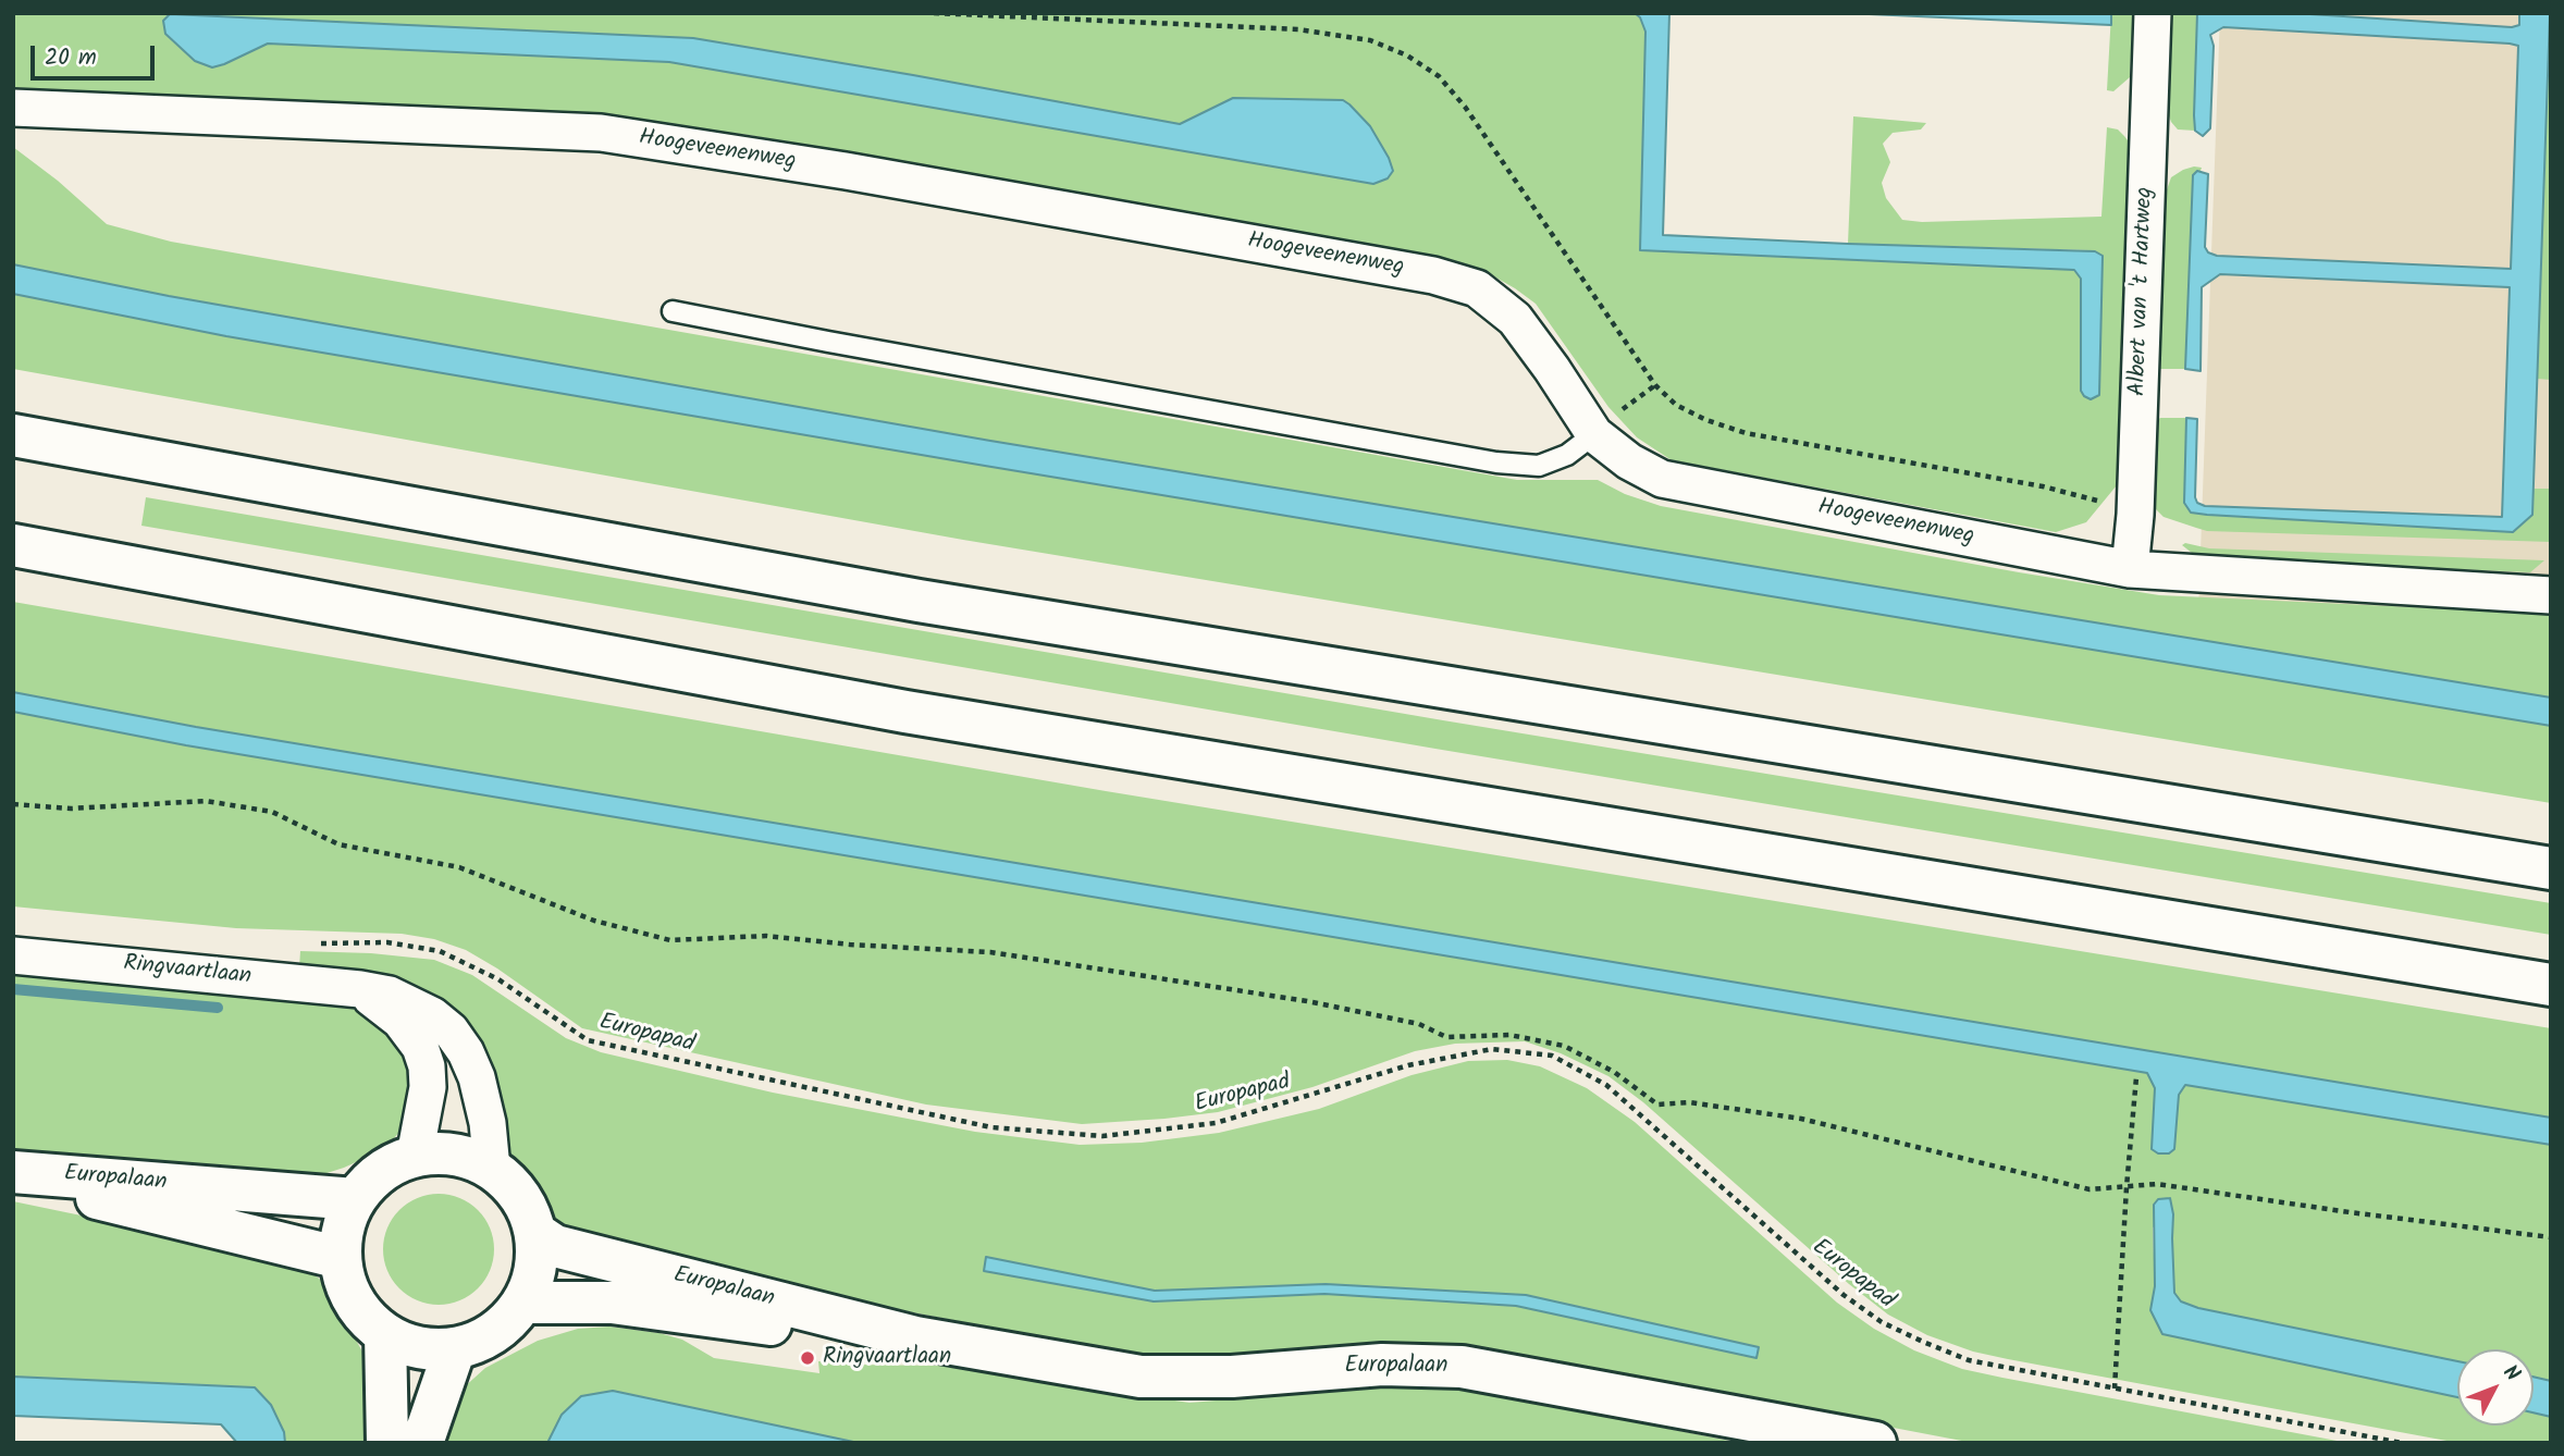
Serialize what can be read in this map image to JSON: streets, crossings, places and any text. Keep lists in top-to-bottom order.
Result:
{
  "streets": {
    "main road": ["Europalaan"],
    "street": ["Hoogeveenenweg", "Albert van 't Hartweg", "Ringvaartlaan"],
    "path": ["Europapad"]
  },
  "crossings": [
    ["Hoogeveenenweg", "Albert van 't Hartweg"],
    ["Ringvaartlaan", "Europalaan"]
  ],
  "places": ["Ringvaartlaan"],
  "scale_bar": "20 m",
  "north": "top right"
}
